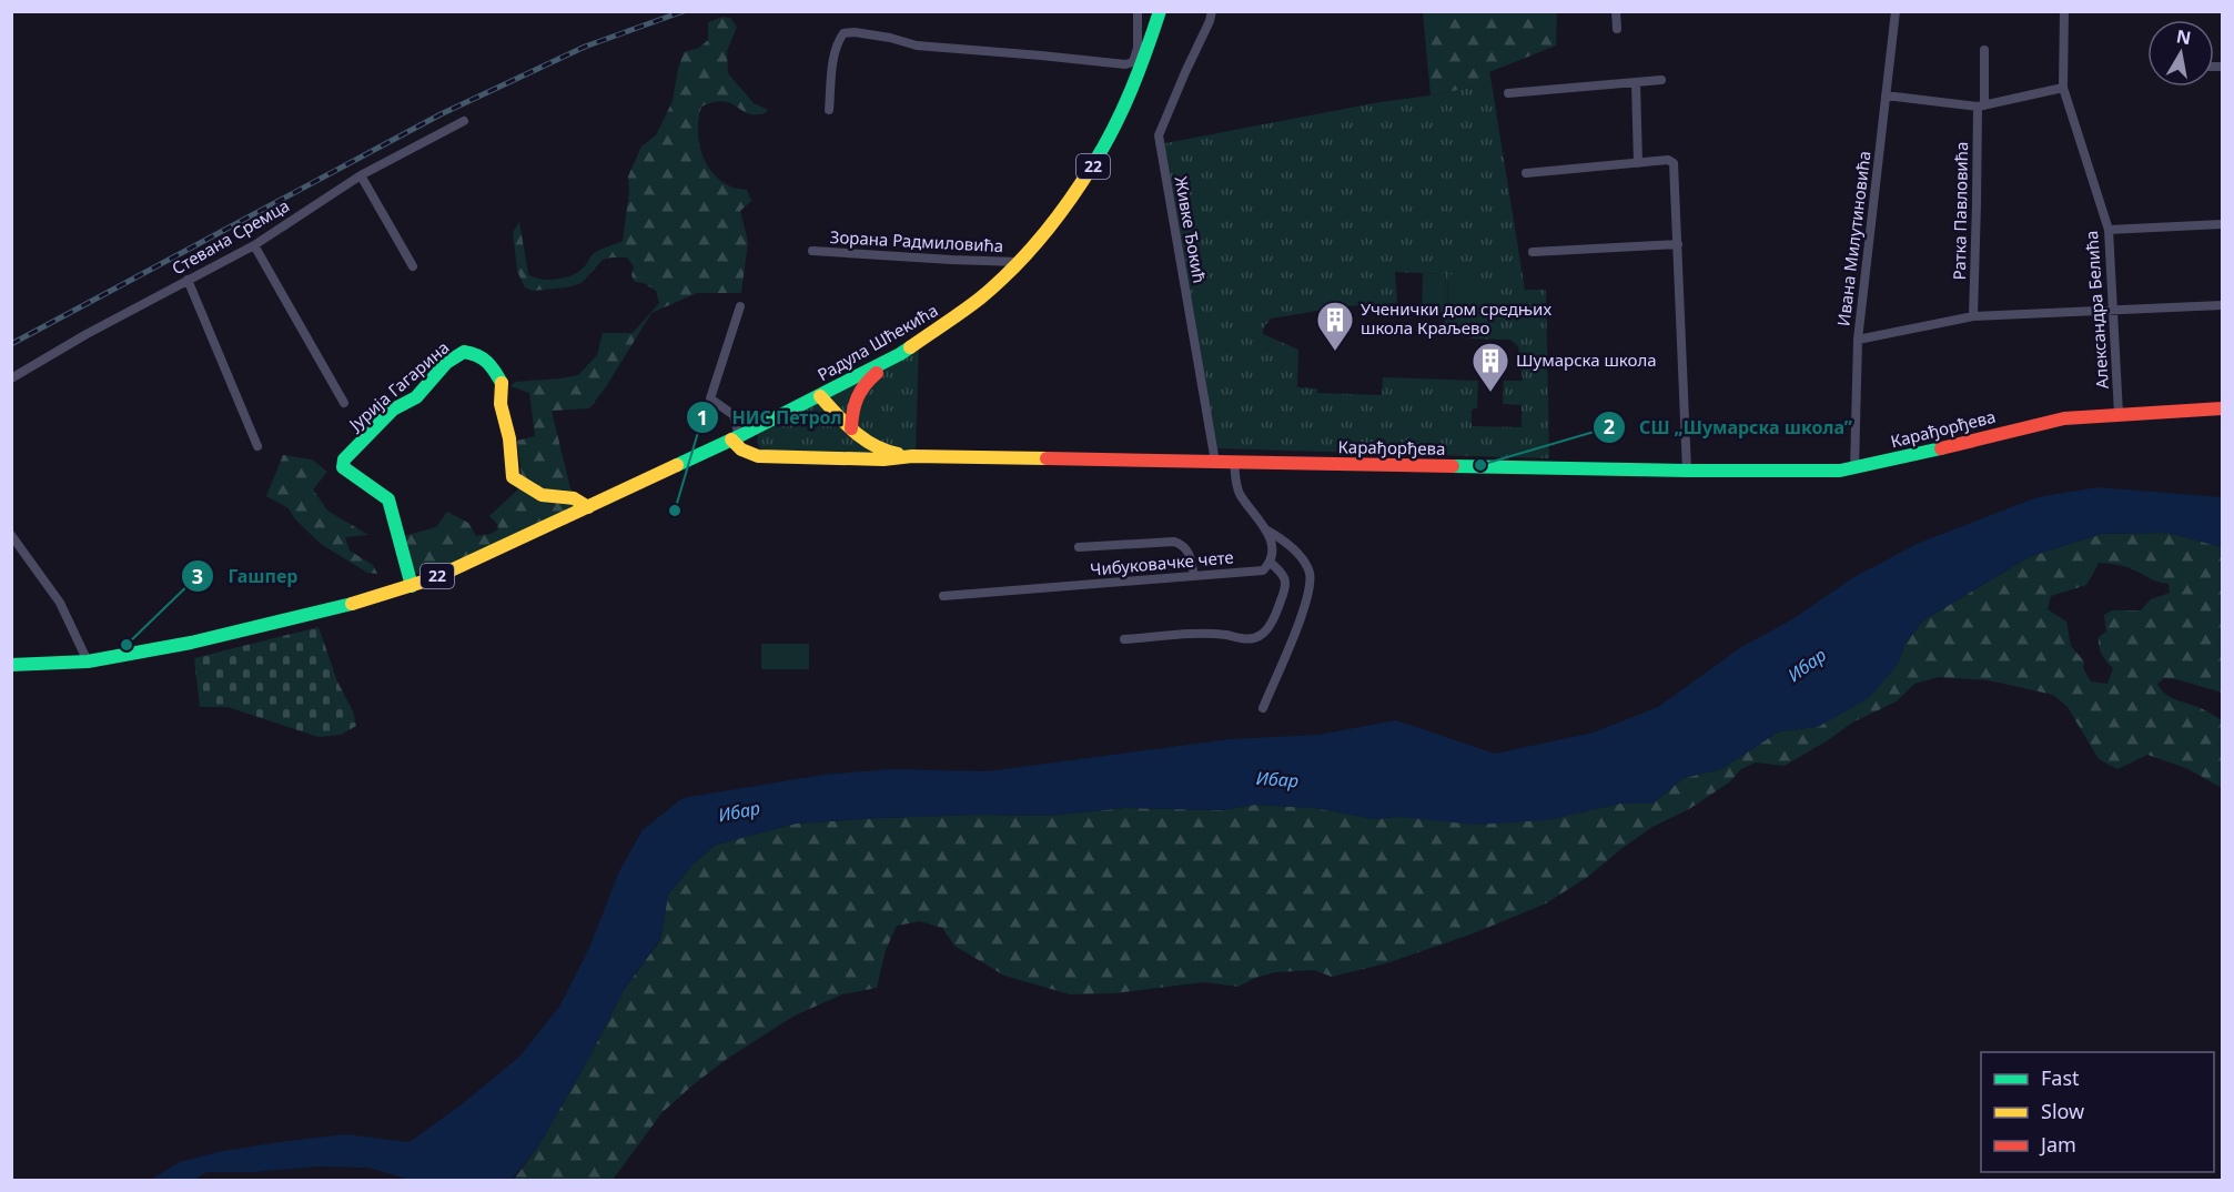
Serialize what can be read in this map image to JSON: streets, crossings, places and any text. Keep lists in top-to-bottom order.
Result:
{
  "streets": {
    "street": [
      "22",
      "Ратка Павловића",
      "Живке Ђокић",
      "Стевана Сремца",
      "Ивана Милутиновића",
      "Зорана Радмиловића",
      "Александра Белића",
      "Радула Шћекића",
      "Јурија Гагарина",
      "Карађорђева",
      "Чибуковачке чете"
    ]
  },
  "crossings": [
    ["22", "Радула Шћекића"],
    ["Живке Ђокић", "Карађорђева"],
    ["Ивана Милутиновића", "Карађорђева"],
    ["Зорана Радмиловића", "Радула Шћекића"],
    ["Александра Белића", "Карађорђева"],
    ["Радула Шћекића", "Јурија Гагарина"],
    ["Радула Шћекића", "Карађорђева"]
  ],
  "water": ["Ибар"],
  "places": {
    "building": ["Ученички дом средњих школа Краљево", "Шумарска школа"],
    "other": ["СШ „Шумарска школа”", "НИС Петрол", "Гашпер"]
  },
  "legend": ["Fast", "Slow", "Jam"],
  "north": "top"
}
